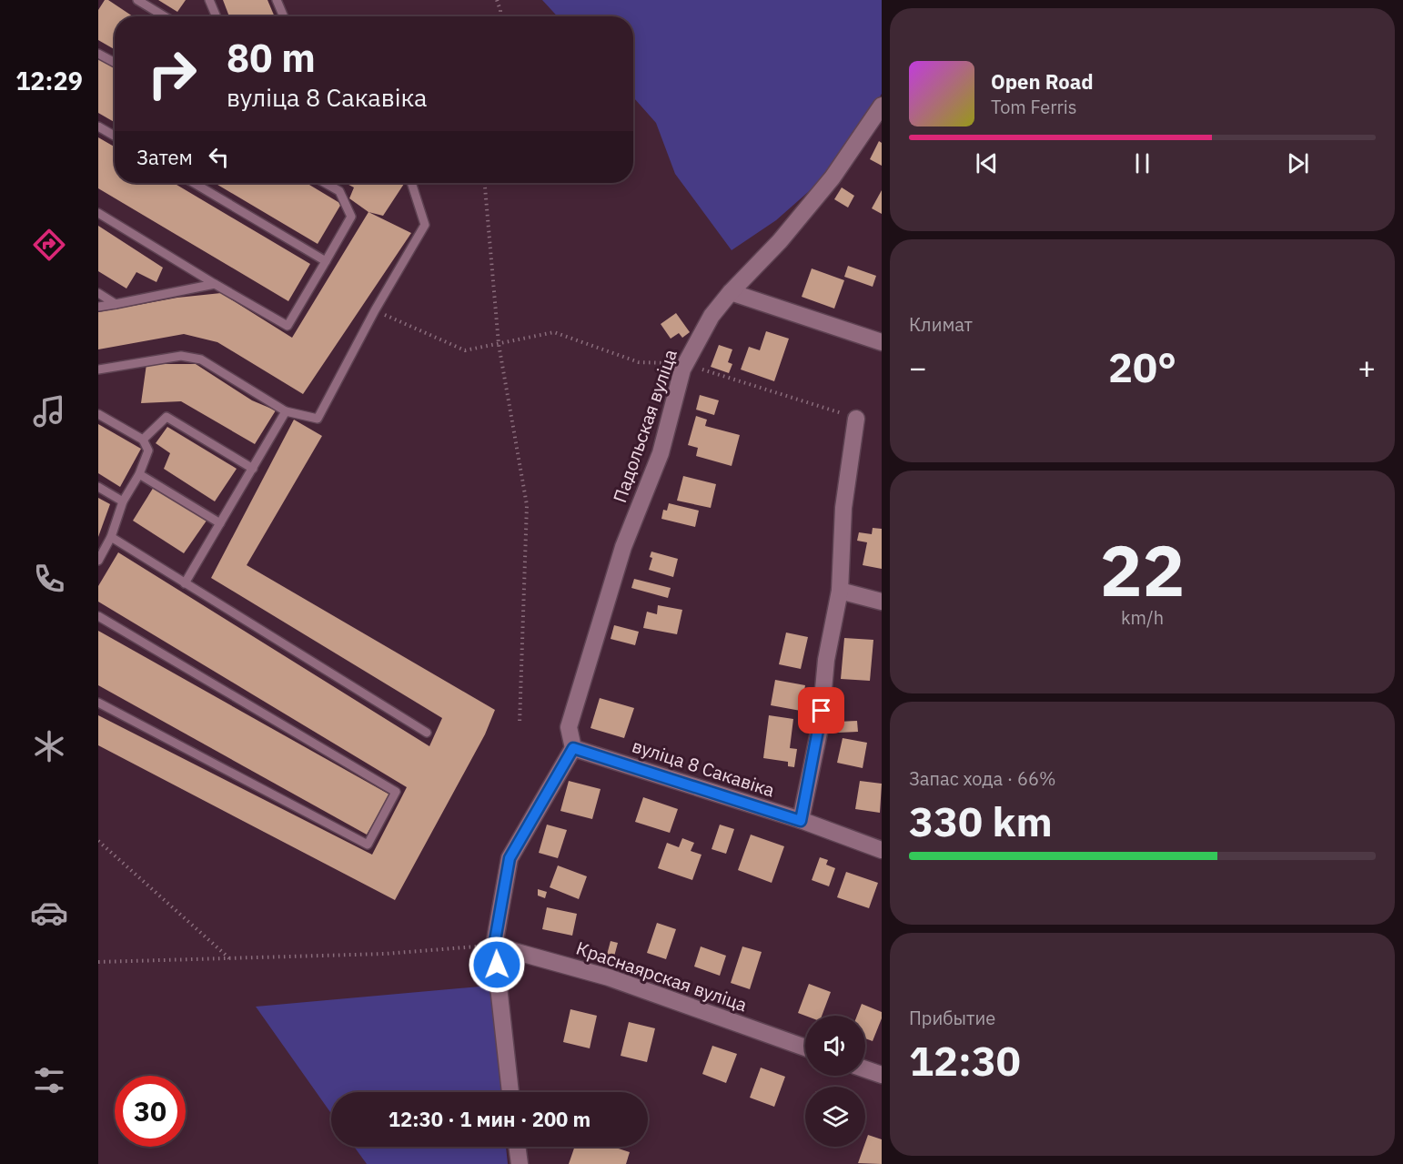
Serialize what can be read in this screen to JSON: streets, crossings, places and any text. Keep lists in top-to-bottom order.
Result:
{
  "streets": {
    "street": ["Падольская вуліца", "вуліца 8 Сакавіка", "Краснаярская вуліца"]
  },
  "crossings": [
    ["Падольская вуліца", "вуліца 8 Сакавіка"]
  ],
  "page": {
    "tabs": "12:29",
    "turn": ["80 m", "вуліца 8 Сакавіка"],
    "song": ["Open Road", "Tom Ferris"],
    "then": "Затем",
    "tile": [
      "Климат",
      ["22", "km/h"],
      ["Запас хода · 66%", "330 km"],
      ["Прибытие", "12:30"]
    ],
    "heat": ["−", "20°", "+"],
    "limit": "30",
    "trip": "12:30 · 1 мин · 200 m"
  }
}
